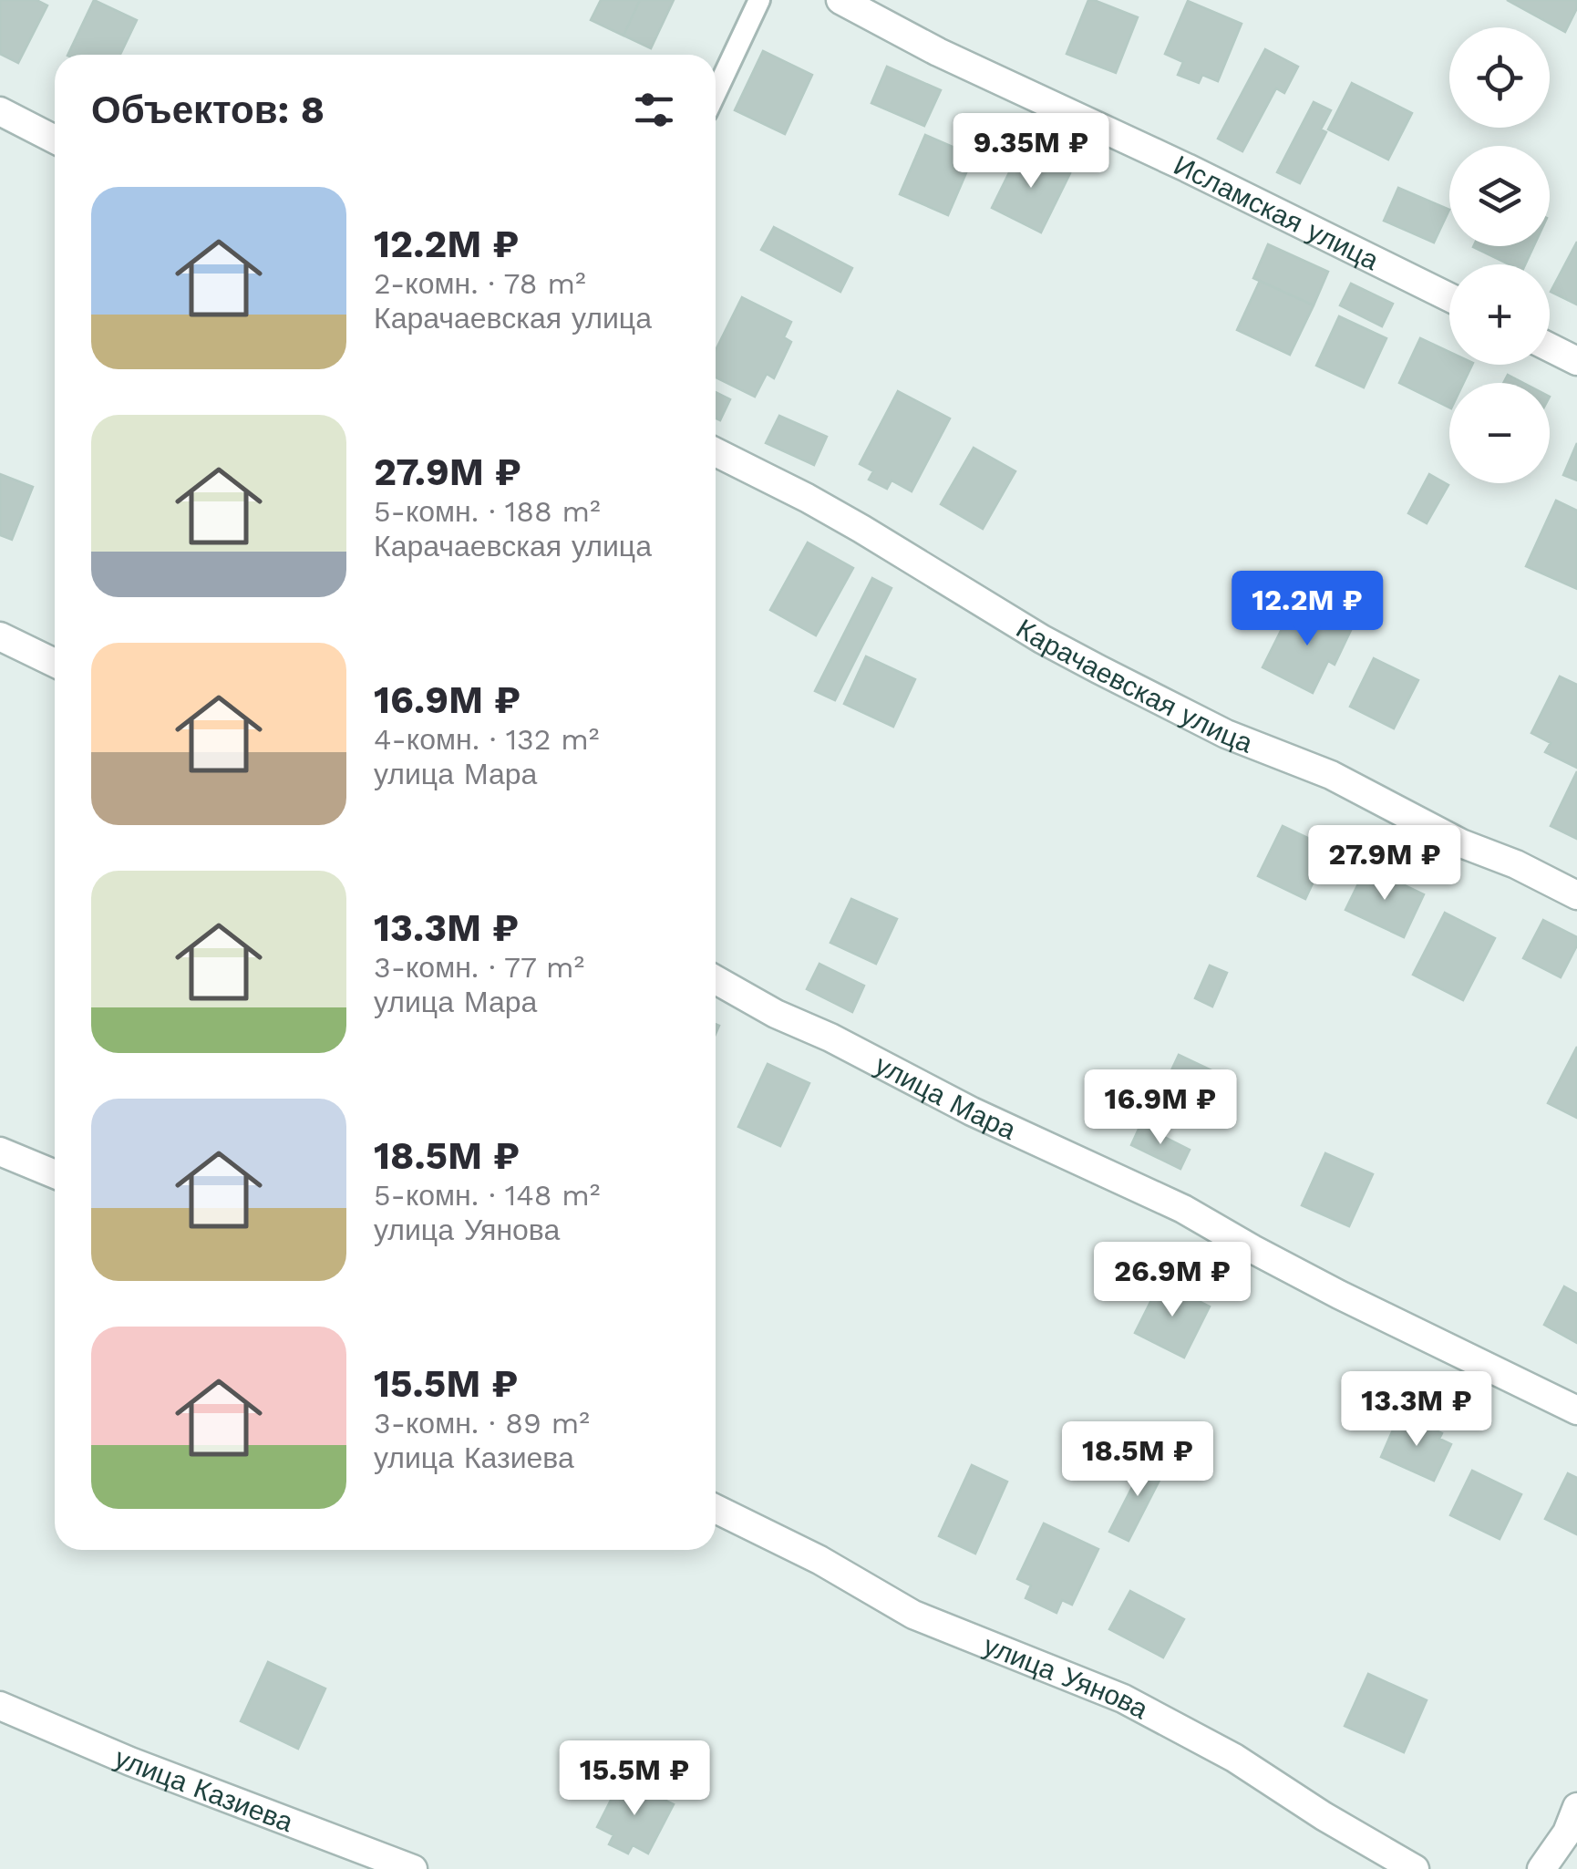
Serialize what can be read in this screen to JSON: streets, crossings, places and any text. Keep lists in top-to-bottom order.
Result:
{
  "streets": {
    "street": [
      "Исламская улица",
      "Карачаевская улица",
      "улица Мара",
      "улица Уянова",
      "улица Казиева"
    ]
  },
  "page": {
    "map_buttons": ["+", "−"],
    "heading": "Объектов: 8",
    "price": [
      "9.35M ₽",
      "12.2M ₽",
      "27.9M ₽",
      "16.9M ₽",
      "26.9M ₽",
      "13.3M ₽",
      "18.5M ₽",
      "15.5M ₽"
    ],
    "list": [
      {
        "name": "12.2M ₽",
        "note": "2-комн. · 78 m² · Карачаевская улица"
      },
      {
        "name": "27.9M ₽",
        "note": "5-комн. · 188 m² · Карачаевская улица"
      },
      {
        "name": "16.9M ₽",
        "note": "4-комн. · 132 m² · улица Мара"
      },
      {
        "name": "13.3M ₽",
        "note": "3-комн. · 77 m² · улица Мара"
      },
      {
        "name": "18.5M ₽",
        "note": "5-комн. · 148 m² · улица Уянова"
      },
      {
        "name": "15.5M ₽",
        "note": "3-комн. · 89 m² · улица Казиева"
      }
    ]
  }
}
